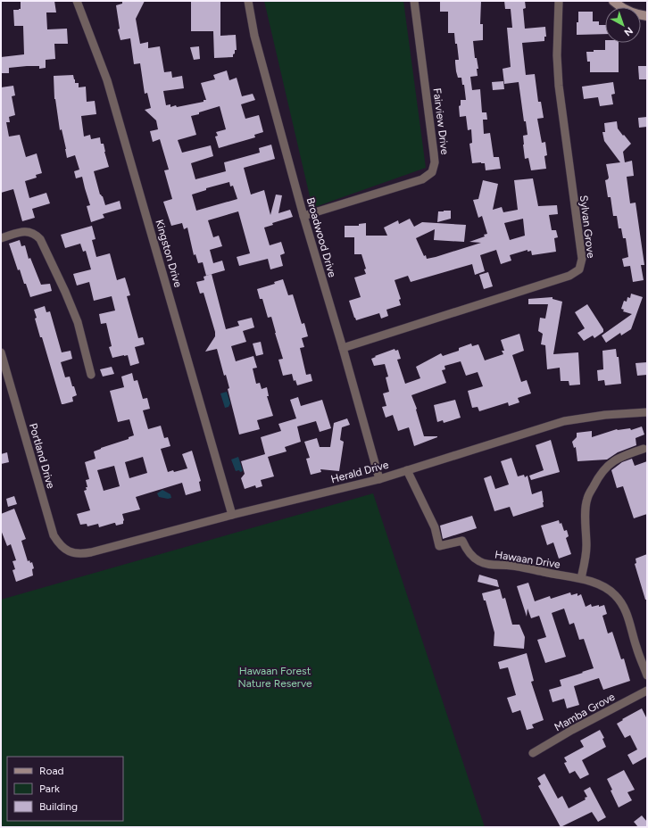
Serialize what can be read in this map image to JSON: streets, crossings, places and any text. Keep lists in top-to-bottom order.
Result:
{
  "streets": {
    "street": [
      "Fairview Drive",
      "Sylvan Grove",
      "Broadwood Drive",
      "Kingston Drive",
      "Portland Drive",
      "Herald Drive",
      "Hawaan Drive",
      "Mamba Grove"
    ]
  },
  "crossings": [
    ["Fairview Drive", "Broadwood Drive"],
    ["Sylvan Grove", "Broadwood Drive"],
    ["Broadwood Drive", "Herald Drive"],
    ["Kingston Drive", "Herald Drive"],
    ["Portland Drive", "Herald Drive"],
    ["Herald Drive", "Hawaan Drive"]
  ],
  "parks": ["Hawaan Forest Nature Reserve"],
  "legend": ["Road", "Park", "Building"],
  "north": "bottom right"
}
